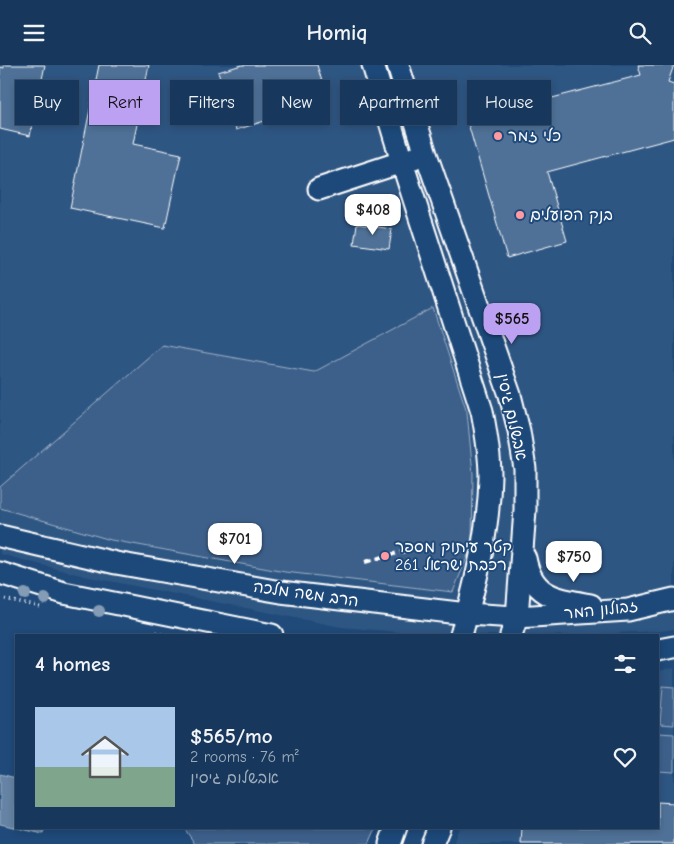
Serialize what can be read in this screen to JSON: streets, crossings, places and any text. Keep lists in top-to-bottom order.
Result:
{
  "streets": {
    "street": ["אבשלום גיסין", "הרב משה מלכה", "זבולון המר"]
  },
  "crossings": [
    ["אבשלום גיסין", "הרב משה מלכה"],
    ["אבשלום גיסין", "זבולון המר"],
    ["הרב משה מלכה", "זבולון המר"]
  ],
  "places": ["כלי זמר", "בנק הפועלים", "קטר עיתוק מספר 261 רכבת ישראל"],
  "page": {
    "header": "Homiq",
    "chip": [
      "Buy",
      "Rent",
      "Filters",
      "New",
      "Apartment",
      "House"
    ],
    "price": [
      "$408",
      "$565",
      "$701",
      "$750"
    ],
    "heading": "4 homes",
    "list": [
      {
        "name": "$565/mo",
        "note": "2 rooms · 76 m² · אבשלום גיסין"
      }
    ]
  }
}
